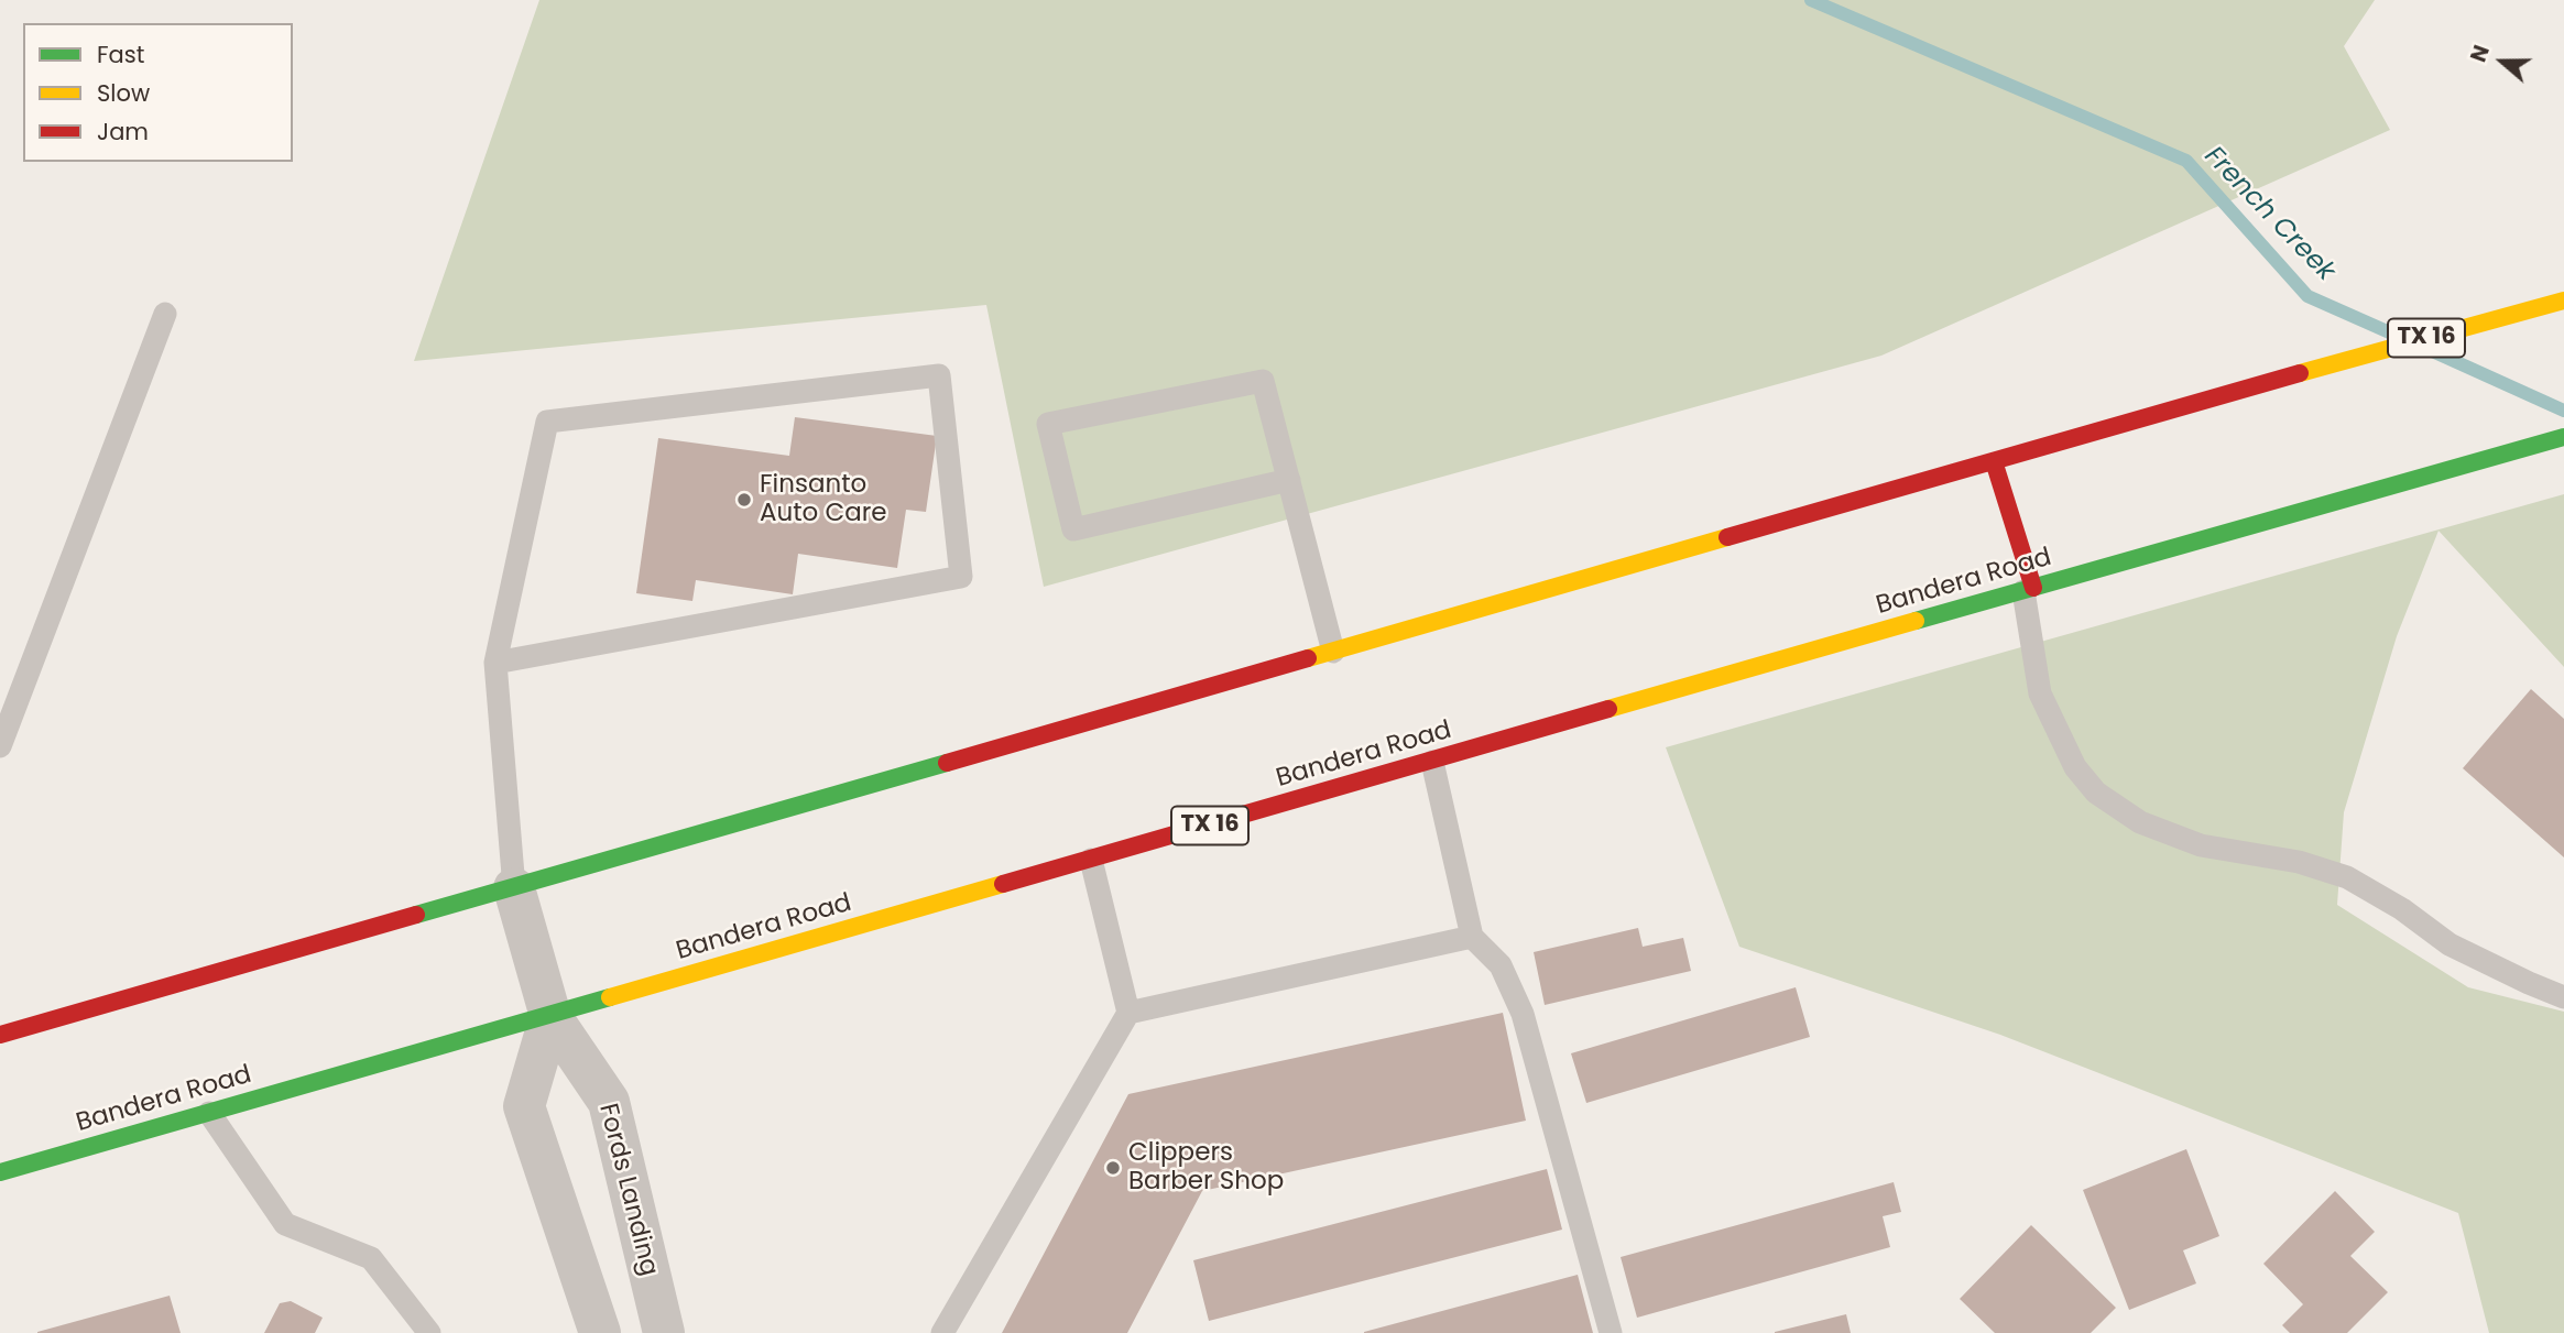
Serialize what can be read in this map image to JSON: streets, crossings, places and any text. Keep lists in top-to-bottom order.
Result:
{
  "streets": {
    "main road": ["TX 16", "Bandera Road"],
    "street": ["Fords Landing"]
  },
  "crossings": [
    ["TX 16", "Fords Landing"],
    ["Bandera Road", "Fords Landing"]
  ],
  "water": ["French Creek"],
  "places": ["Finsanto Auto Care", "Clippers Barber Shop"],
  "legend": ["Fast", "Slow", "Jam"],
  "north": "left"
}
